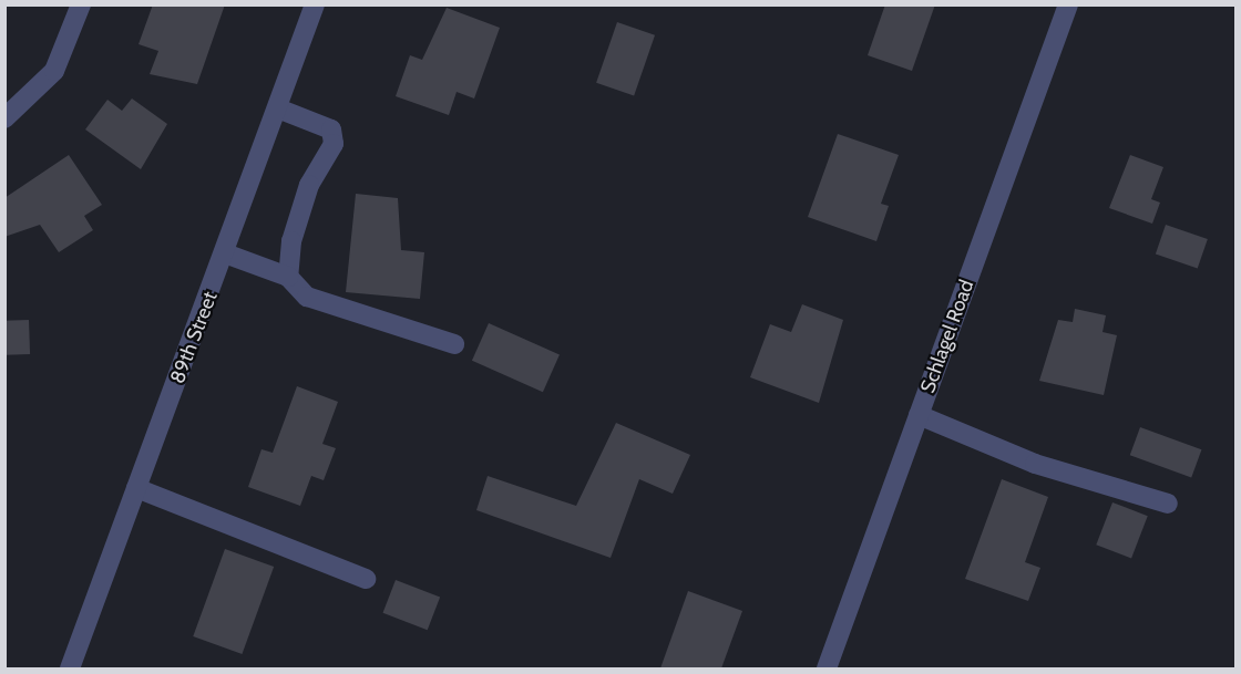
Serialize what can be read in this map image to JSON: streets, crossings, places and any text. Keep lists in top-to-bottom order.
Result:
{
  "streets": {
    "street": ["Schlagel Road", "89th Street"]
  }
}
